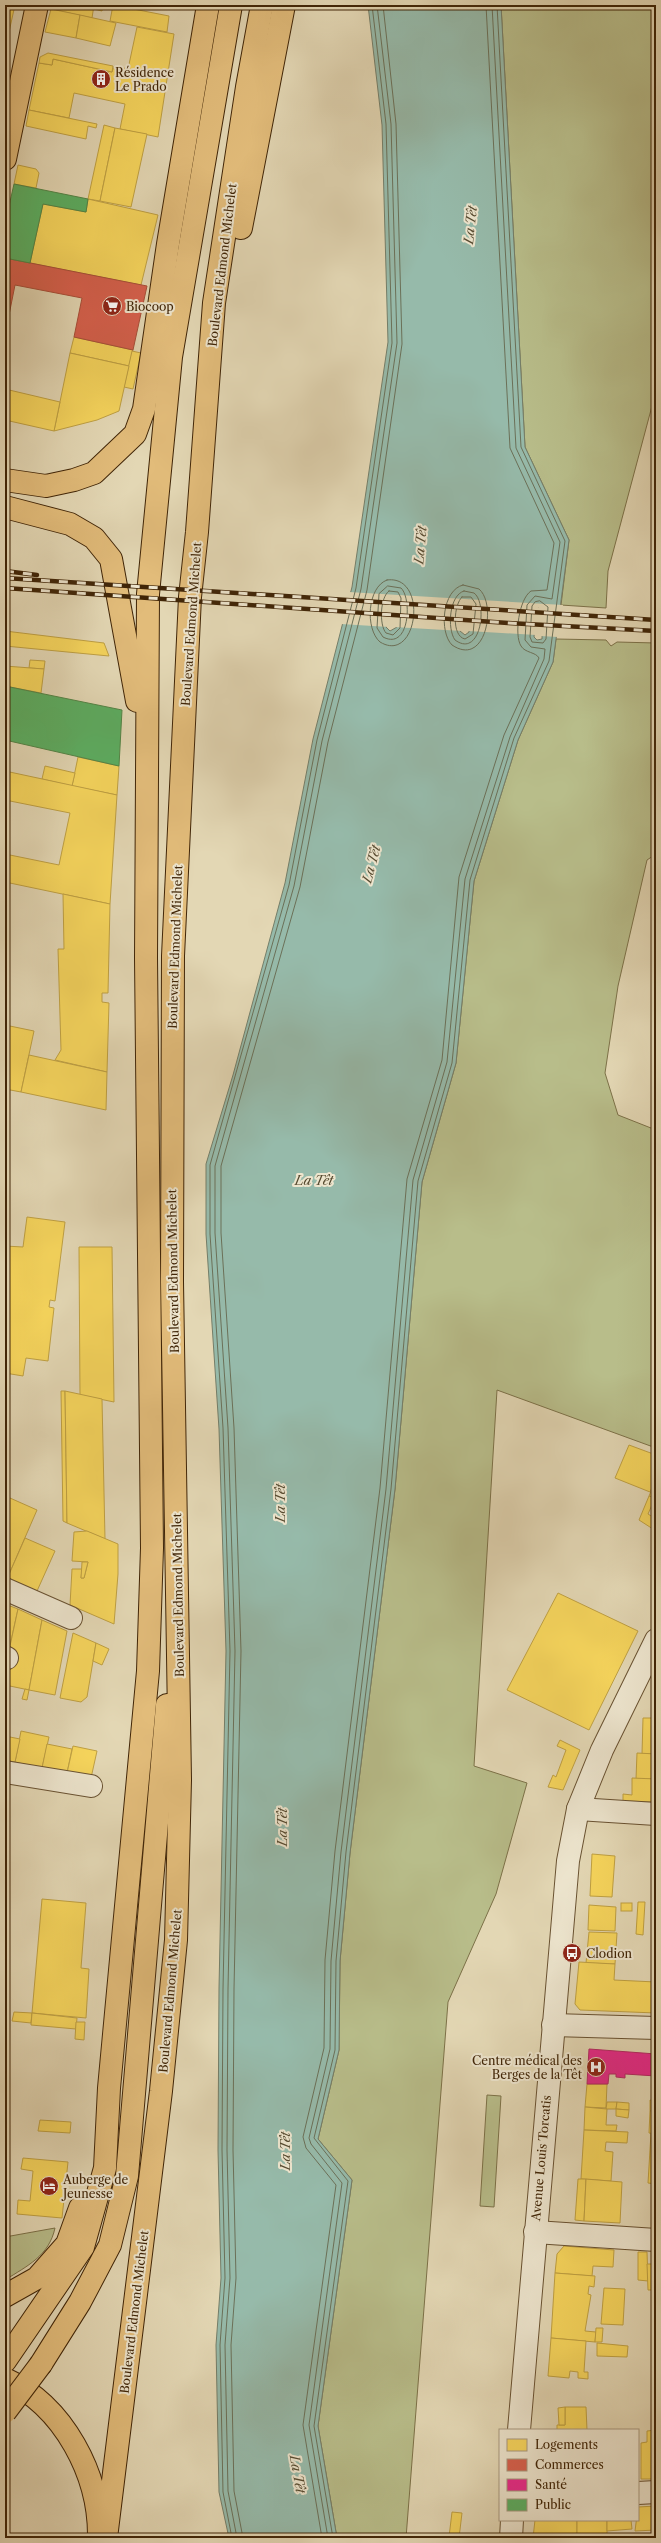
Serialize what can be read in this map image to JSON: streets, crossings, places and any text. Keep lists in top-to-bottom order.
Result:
{
  "streets": {
    "main road": ["Boulevard Edmond Michelet"],
    "street": ["Avenue Louis Torcatis"]
  },
  "water": ["La Têt"],
  "places": {
    "building": ["Résidence Le Prado"],
    "supermarket": ["Biocoop"],
    "bus stop": ["Clodion"],
    "hospital": ["Centre médical des Berges de la Têt"],
    "hotel": ["Auberge de Jeunesse"]
  },
  "legend": [
    "Logements",
    "Commerces",
    "Santé",
    "Public"
  ]
}
